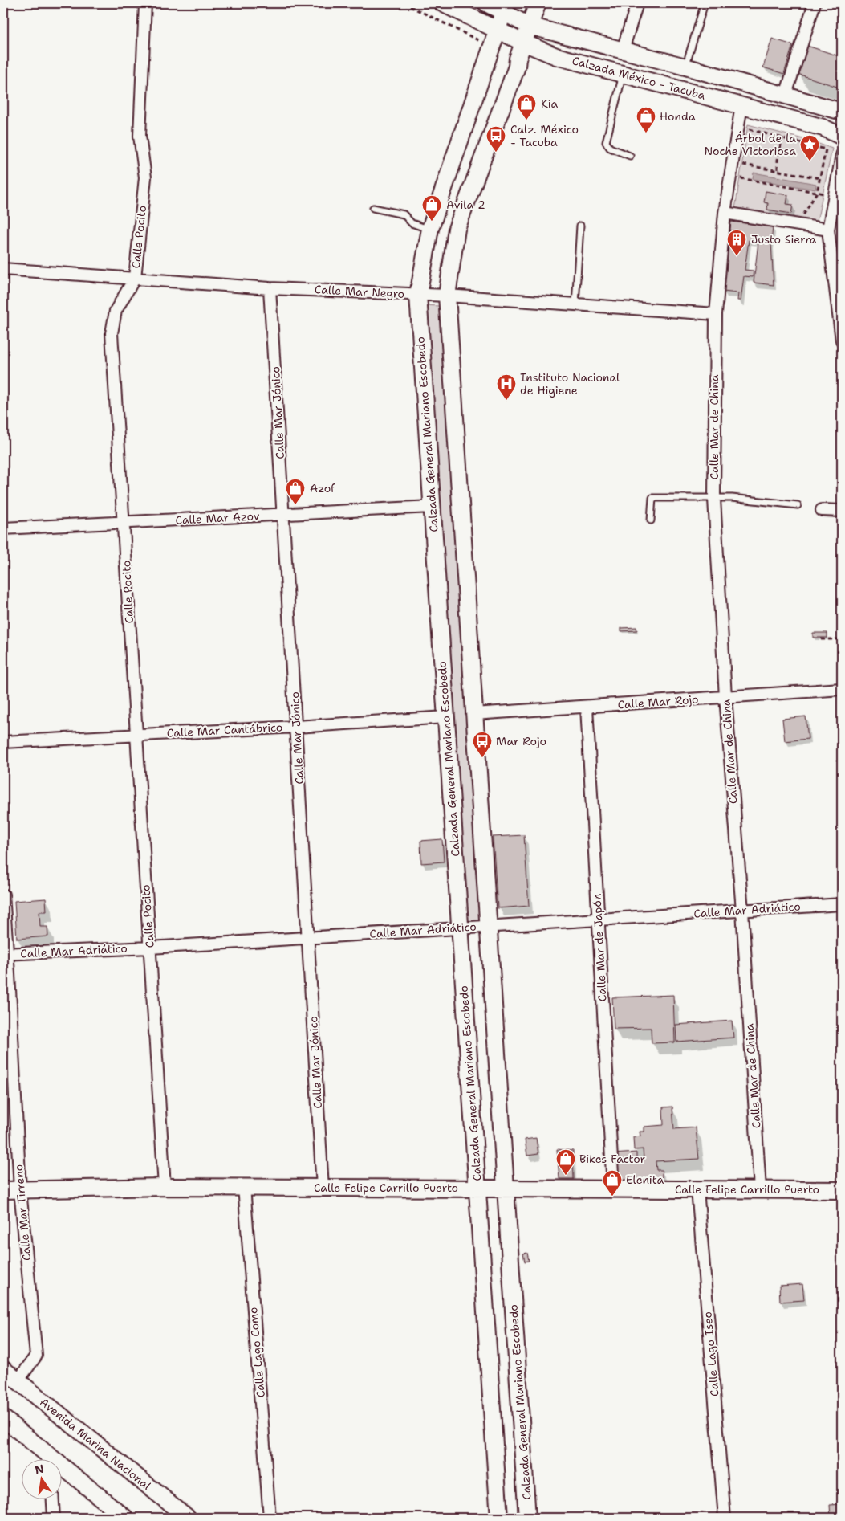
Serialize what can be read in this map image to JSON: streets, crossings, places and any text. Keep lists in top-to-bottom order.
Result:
{
  "streets": {
    "main road": [
      "Calzada México - Tacuba",
      "Calzada General Mariano Escobedo",
      "Calle Felipe Carrillo Puerto",
      "Avenida Marina Nacional"
    ],
    "street": [
      "Calle Pocito",
      "Calle Mar Negro",
      "Calle Mar Jónico",
      "Calle Mar de China",
      "Calle Mar Azov",
      "Calle Mar Rojo",
      "Calle Mar Cantábrico",
      "Calle Mar Adriático",
      "Calle Mar de Japón",
      "Calle Mar Tirreno",
      "Calle Lago Como",
      "Calle Lago Iseo"
    ]
  },
  "crossings": [
    ["Calzada México - Tacuba", "Calle Mar de China"],
    ["Calzada México - Tacuba", "Calzada General Mariano Escobedo"],
    ["Calle Pocito", "Calle Mar Negro"],
    ["Calle Pocito", "Calle Mar Azov"],
    ["Calle Pocito", "Calle Mar Cantábrico"],
    ["Calle Pocito", "Calle Mar Adriático"],
    ["Calle Pocito", "Calle Felipe Carrillo Puerto"],
    ["Calle Mar Negro", "Calle Mar Jónico"],
    ["Calle Mar Negro", "Calle Mar de China"],
    ["Calle Mar Negro", "Calzada General Mariano Escobedo"],
    ["Calle Mar Jónico", "Calle Mar Azov"],
    ["Calle Mar Jónico", "Calle Mar Cantábrico"],
    ["Calle Mar Jónico", "Calle Mar Adriático"],
    ["Calle Mar Jónico", "Calle Felipe Carrillo Puerto"],
    ["Calle Mar de China", "Calle Mar Rojo"],
    ["Calle Mar de China", "Calle Mar Adriático"],
    ["Calle Mar de China", "Calle Felipe Carrillo Puerto"],
    ["Calzada General Mariano Escobedo", "Calle Mar Azov"],
    ["Calzada General Mariano Escobedo", "Calle Mar Rojo"],
    ["Calzada General Mariano Escobedo", "Calle Mar Cantábrico"],
    ["Calzada General Mariano Escobedo", "Calle Mar Adriático"],
    ["Calzada General Mariano Escobedo", "Calle Felipe Carrillo Puerto"],
    ["Calle Mar Rojo", "Calle Mar de Japón"],
    ["Calle Mar Adriático", "Calle Mar de Japón"],
    ["Calle Mar Adriático", "Calle Mar Tirreno"],
    ["Calle Mar de Japón", "Calle Felipe Carrillo Puerto"],
    ["Calle Felipe Carrillo Puerto", "Calle Mar Tirreno"],
    ["Calle Felipe Carrillo Puerto", "Calle Lago Como"],
    ["Calle Felipe Carrillo Puerto", "Calle Lago Iseo"],
    ["Calle Mar Tirreno", "Avenida Marina Nacional"]
  ],
  "places": {
    "shop": [
      "Kia",
      "Honda",
      "Avila 2",
      "Azof",
      "Bikes Factor",
      "Elenita"
    ],
    "bus stop": ["Calz. México - Tacuba", "Mar Rojo"],
    "place": ["Árbol de la Noche Victoriosa"],
    "building": ["Justo Sierra"],
    "hospital": ["Instituto Nacional de Higiene"]
  },
  "north": "top"
}
